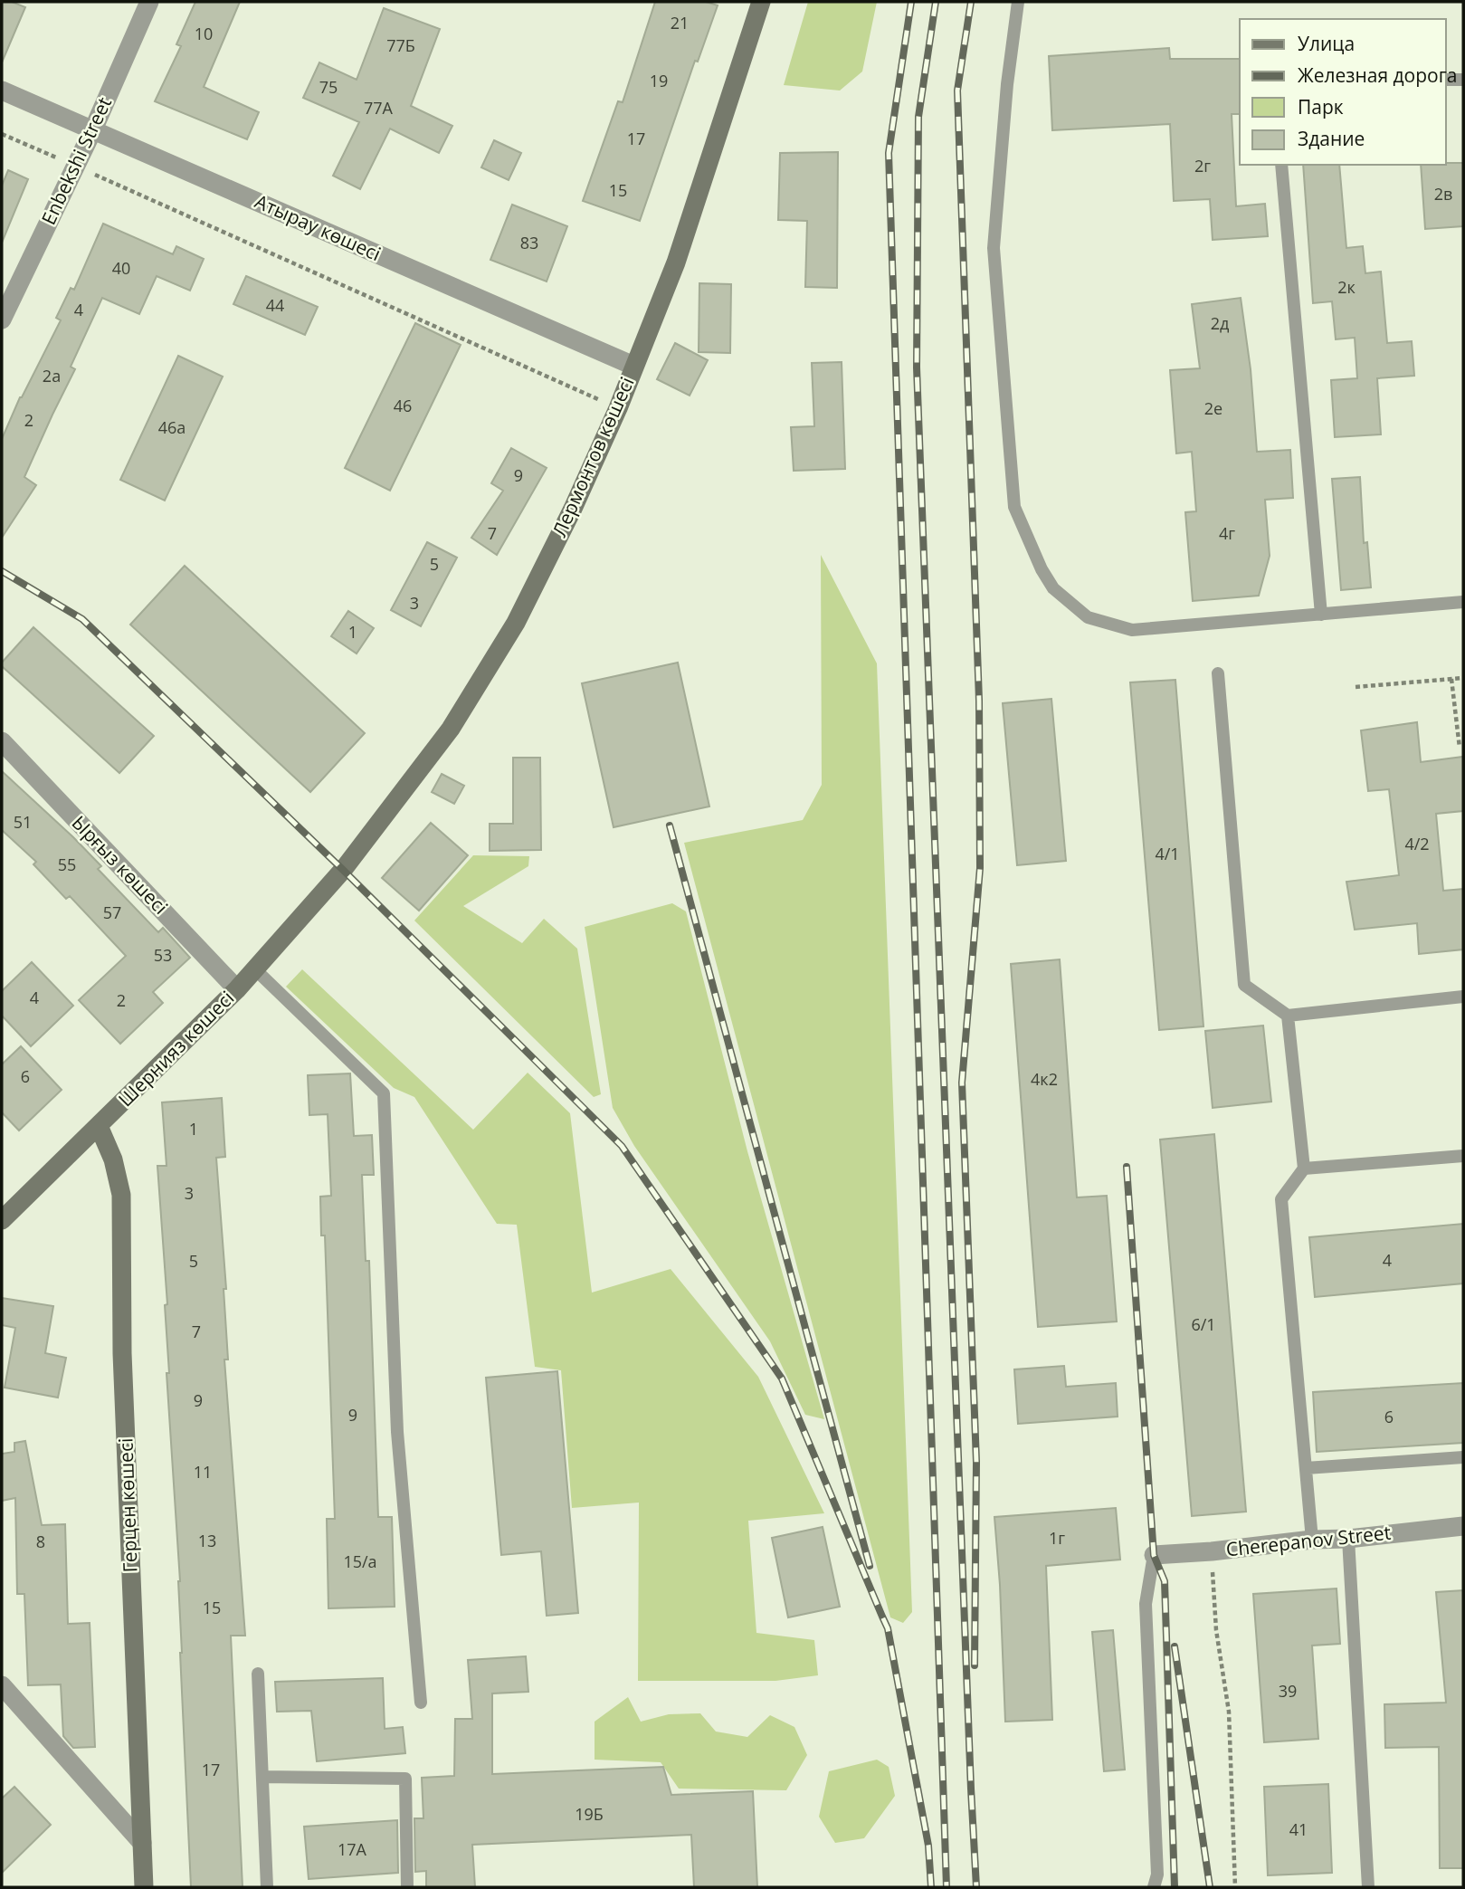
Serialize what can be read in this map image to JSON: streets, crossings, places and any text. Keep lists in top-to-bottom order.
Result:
{
  "streets": {
    "street": [
      "Enbekshi Street",
      "Атырау көшесі",
      "Лермонтов көшесі",
      "Ырғыз көшесі",
      "Шернияз көшесі",
      "Герцен көшесі",
      "Cherepanov Street"
    ]
  },
  "crossings": [
    ["Enbekshi Street", "Атырау көшесі"],
    ["Атырау көшесі", "Лермонтов көшесі"],
    ["Лермонтов көшесі", "Шернияз көшесі"],
    ["Ырғыз көшесі", "Шернияз көшесі"],
    ["Шернияз көшесі", "Герцен көшесі"]
  ],
  "house_numbers": [
    "21",
    "10",
    "77Б",
    "19",
    "75",
    "77А",
    "17",
    "2г",
    "15",
    "2в",
    "83",
    "40",
    "2к",
    "44",
    "4",
    "2д",
    "2а",
    "46",
    "2е",
    "2",
    "46а",
    "9",
    "7",
    "4г",
    "5",
    "3",
    "1",
    "51",
    "4/2",
    "4/1",
    "55",
    "57",
    "53",
    "4",
    "2",
    "6",
    "4к2",
    "1",
    "3",
    "4",
    "5",
    "6/1",
    "7",
    "9",
    "9",
    "6",
    "11",
    "1г",
    "13",
    "8",
    "15/а",
    "15",
    "39",
    "17",
    "19Б",
    "41",
    "17А"
  ],
  "legend": [
    "Улица",
    "Железная дорога",
    "Парк",
    "Здание"
  ]
}
